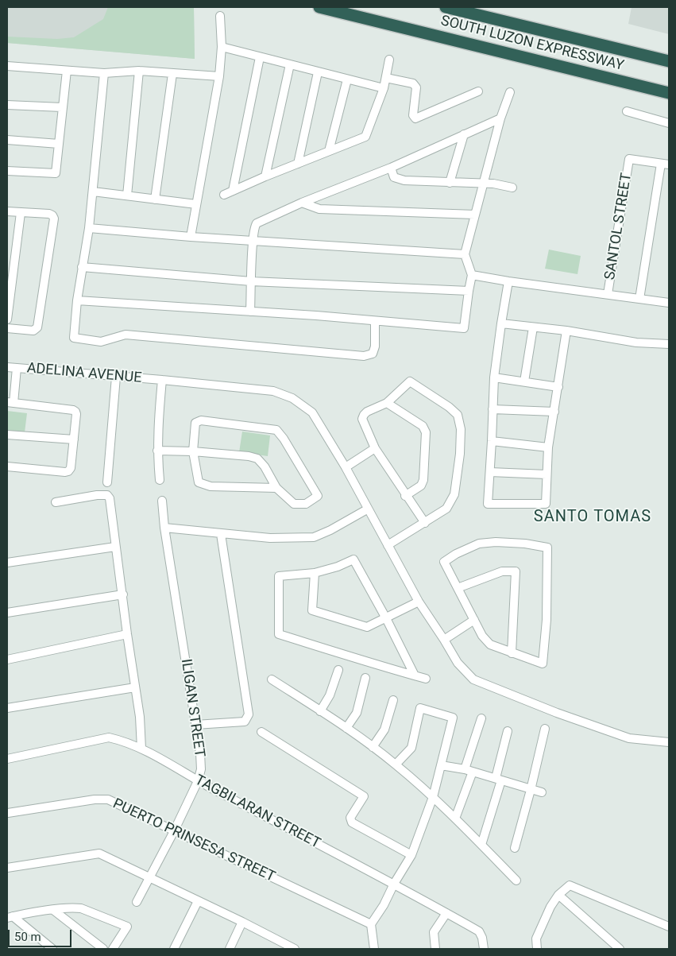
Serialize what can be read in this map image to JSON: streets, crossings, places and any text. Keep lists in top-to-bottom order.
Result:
{
  "streets": {
    "highway": ["SOUTH LUZON EXPRESSWAY"],
    "street": [
      "SANTOL STREET",
      "ADELINA AVENUE",
      "ILIGAN STREET",
      "TAGBILARAN STREET",
      "PUERTO PRINSESA STREET"
    ]
  },
  "crossings": [
    ["ILIGAN STREET", "TAGBILARAN STREET"],
    ["ILIGAN STREET", "PUERTO PRINSESA STREET"]
  ],
  "districts": ["SANTO TOMAS"],
  "scale_bar": "50 m"
}
